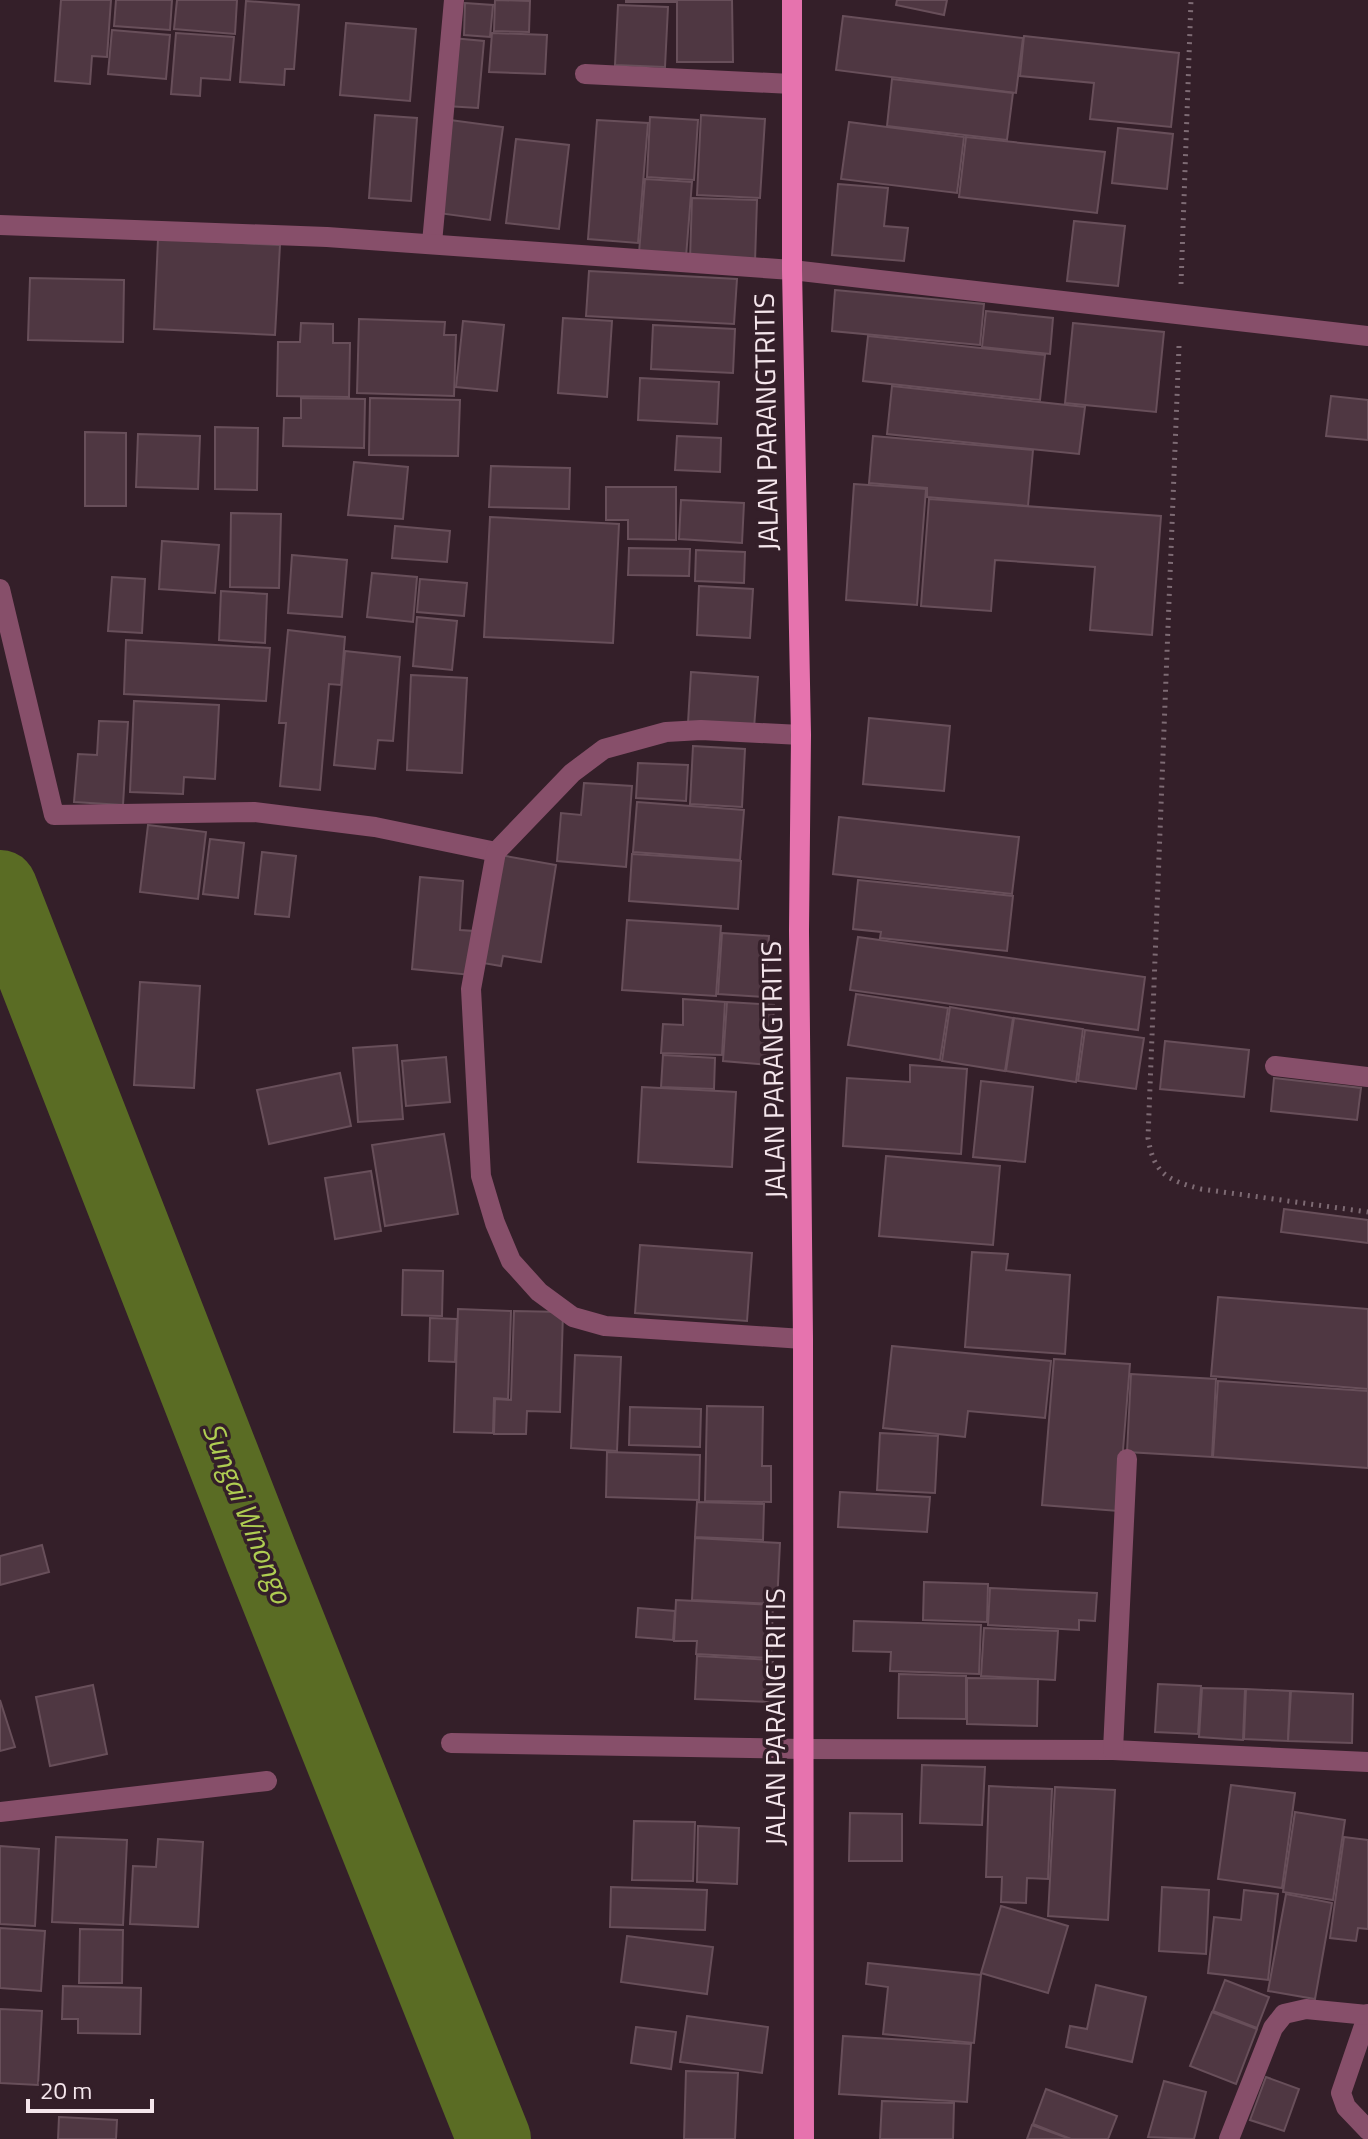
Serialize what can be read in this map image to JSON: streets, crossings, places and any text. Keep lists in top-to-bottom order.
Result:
{
  "streets": {
    "main road": ["JALAN PARANGTRITIS"]
  },
  "water": ["Sungai Winongo"],
  "scale_bar": "20 m"
}
